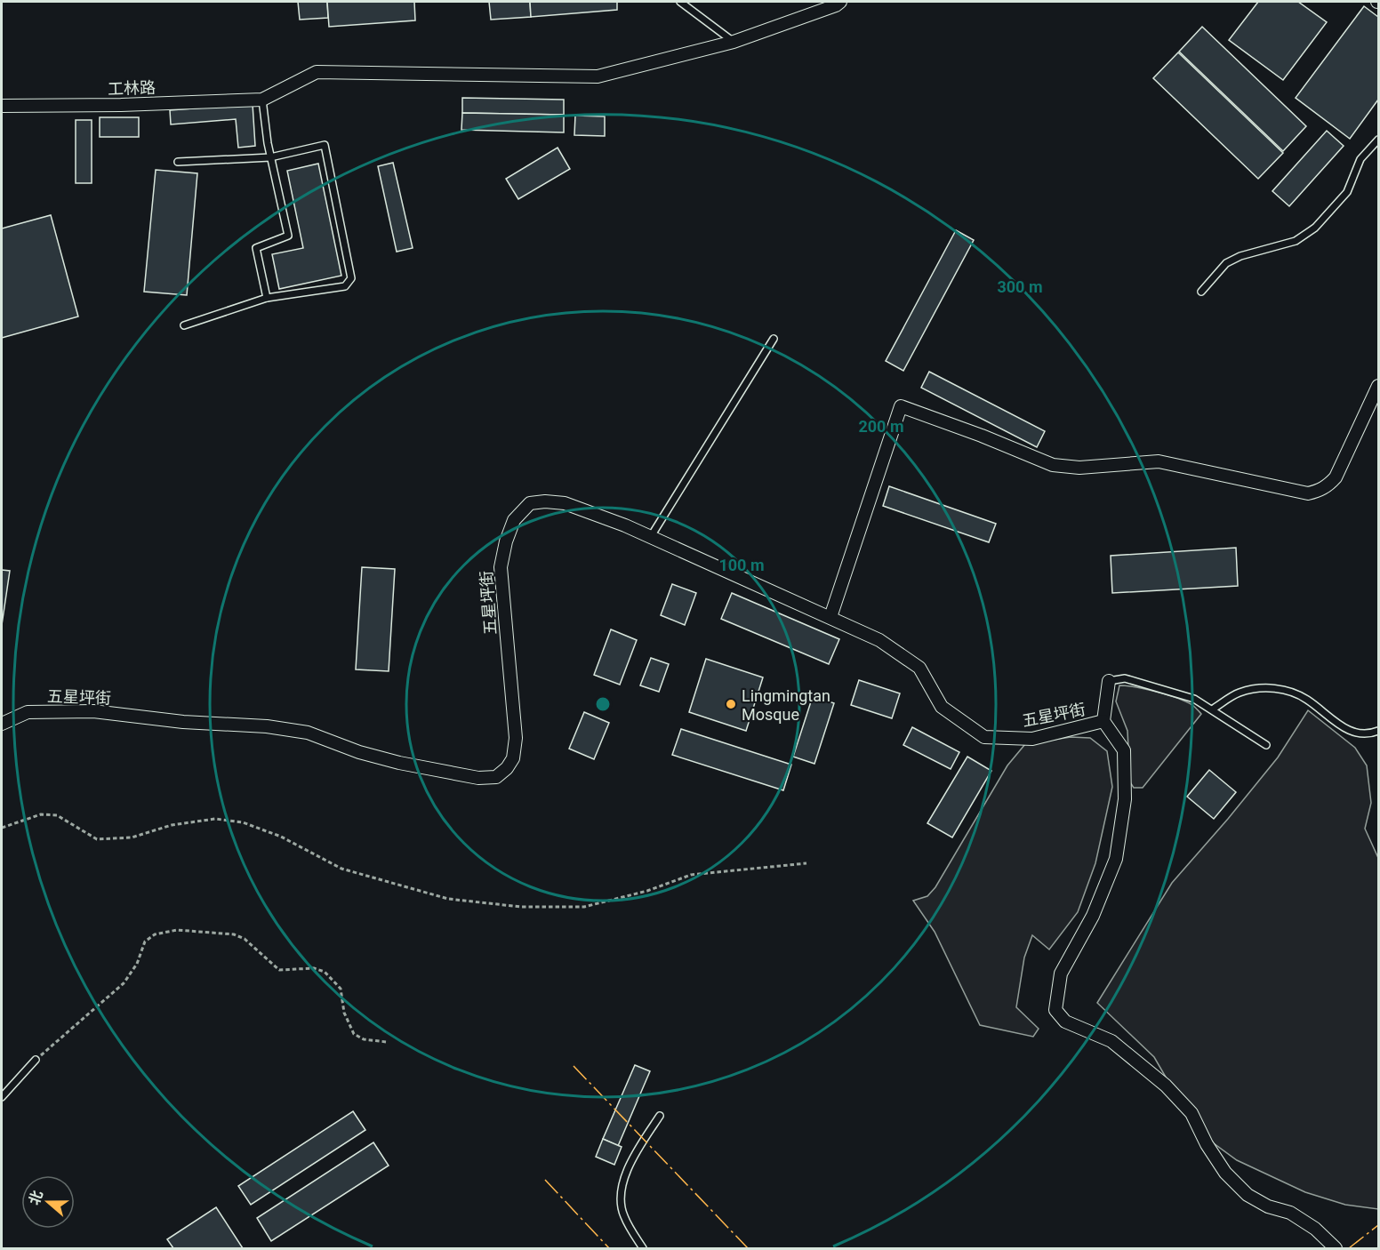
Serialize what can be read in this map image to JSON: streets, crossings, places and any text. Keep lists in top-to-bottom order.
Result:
{
  "streets": {
    "street": ["工林路", "五星坪街"]
  },
  "places": ["Lingmingtan Mosque"],
  "north": "left",
  "rings": ["300 m", "200 m", "100 m"]
}
